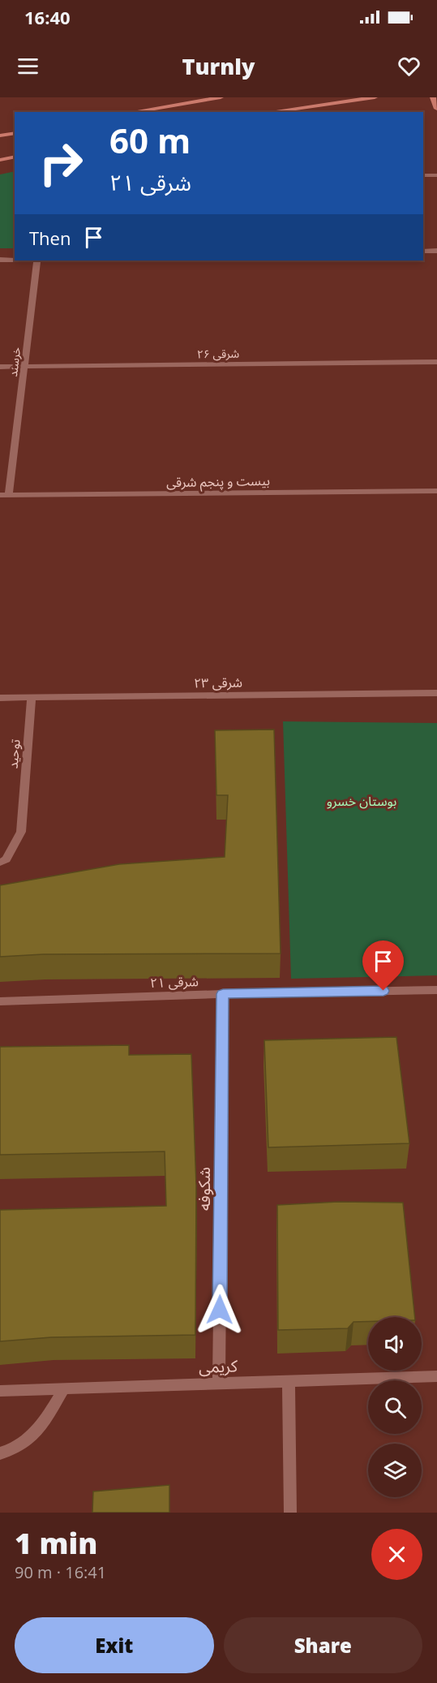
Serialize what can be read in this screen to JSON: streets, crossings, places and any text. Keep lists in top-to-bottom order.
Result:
{
  "streets": {
    "street": [
      "۲۶ شرقی",
      "خرسند",
      "بیست و پنجم شرقی",
      "۲۳ شرقی",
      "توحید",
      "۲۱ شرقی",
      "شکوفه",
      "کریمی"
    ]
  },
  "crossings": [
    ["۲۶ شرقی", "خرسند"],
    ["خرسند", "بیست و پنجم شرقی"],
    ["۲۳ شرقی", "توحید"],
    ["۲۱ شرقی", "شکوفه"],
    ["شکوفه", "کریمی"]
  ],
  "parks": ["بوستان خسرو"],
  "page": {
    "status": "16:40",
    "header": "Turnly",
    "turn": ["60 m", "۲۱ شرقی"],
    "then": "Then",
    "heading": ["1 min", "90 m · 16:41"],
    "buttons": ["Exit", "Share"]
  }
}
